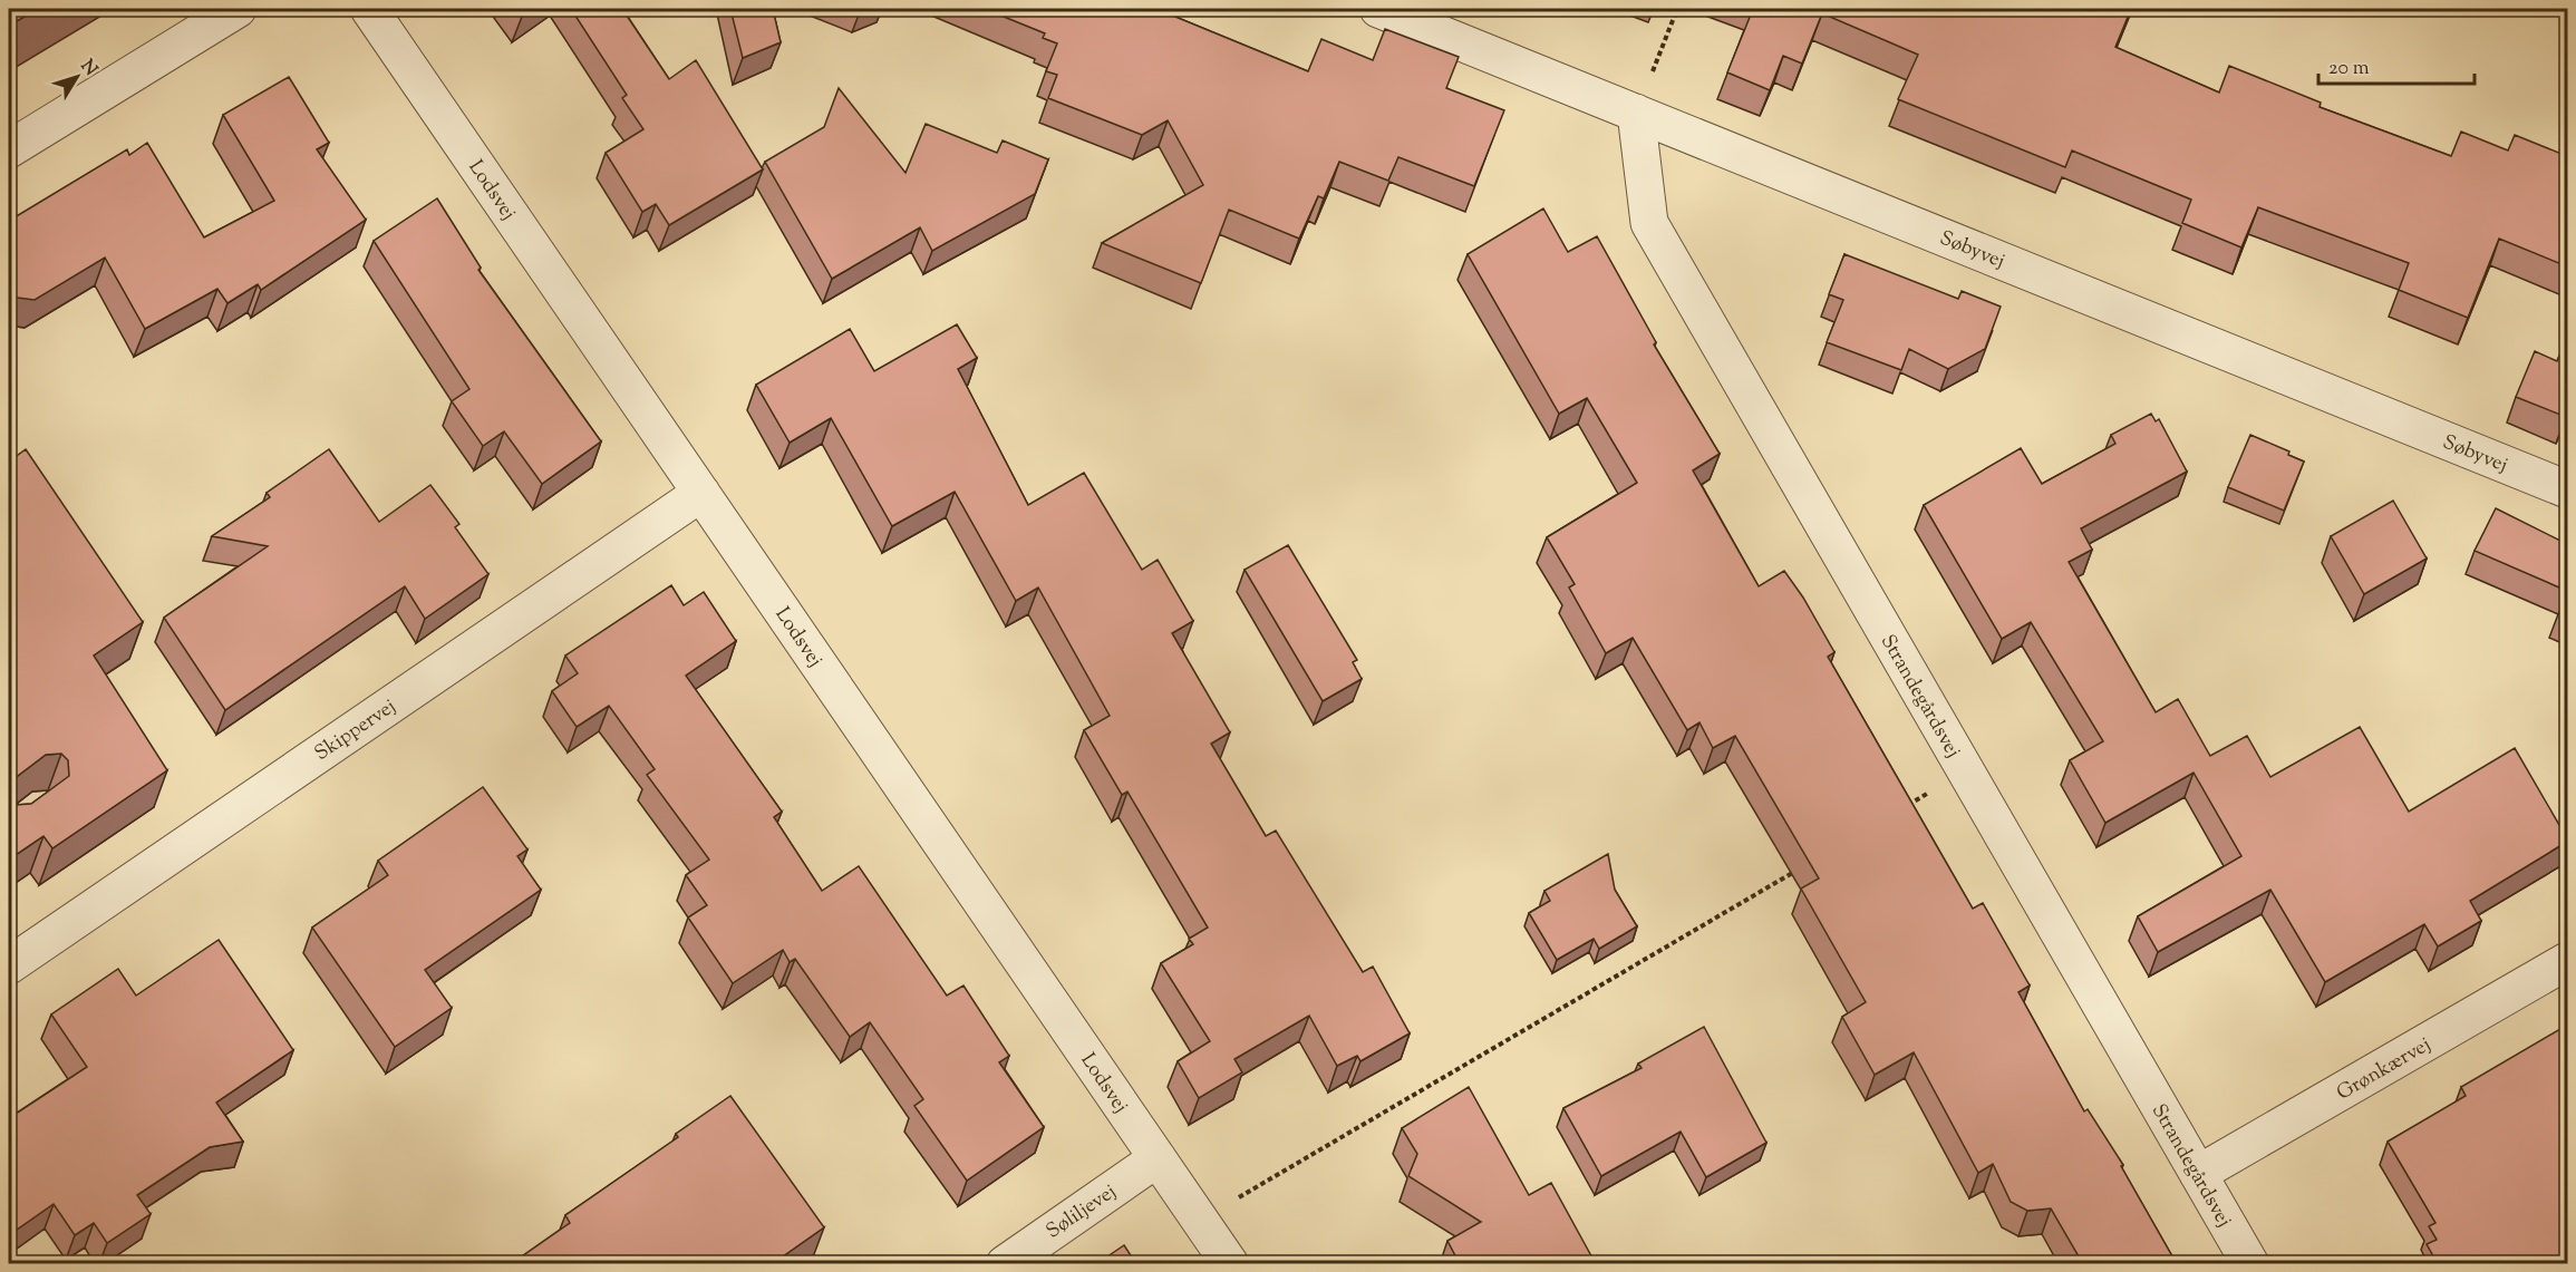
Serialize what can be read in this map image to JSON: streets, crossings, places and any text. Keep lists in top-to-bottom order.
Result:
{
  "streets": {
    "street": [
      "Lodsvej",
      "Søbyvej",
      "Strandegårdsvej",
      "Skippervej",
      "Grønkærvej",
      "Søliljevej"
    ]
  },
  "crossings": [
    ["Lodsvej", "Skippervej"],
    ["Lodsvej", "Søliljevej"],
    ["Søbyvej", "Strandegårdsvej"],
    ["Strandegårdsvej", "Grønkærvej"]
  ],
  "scale_bar": "20 m",
  "north": "top right"
}
